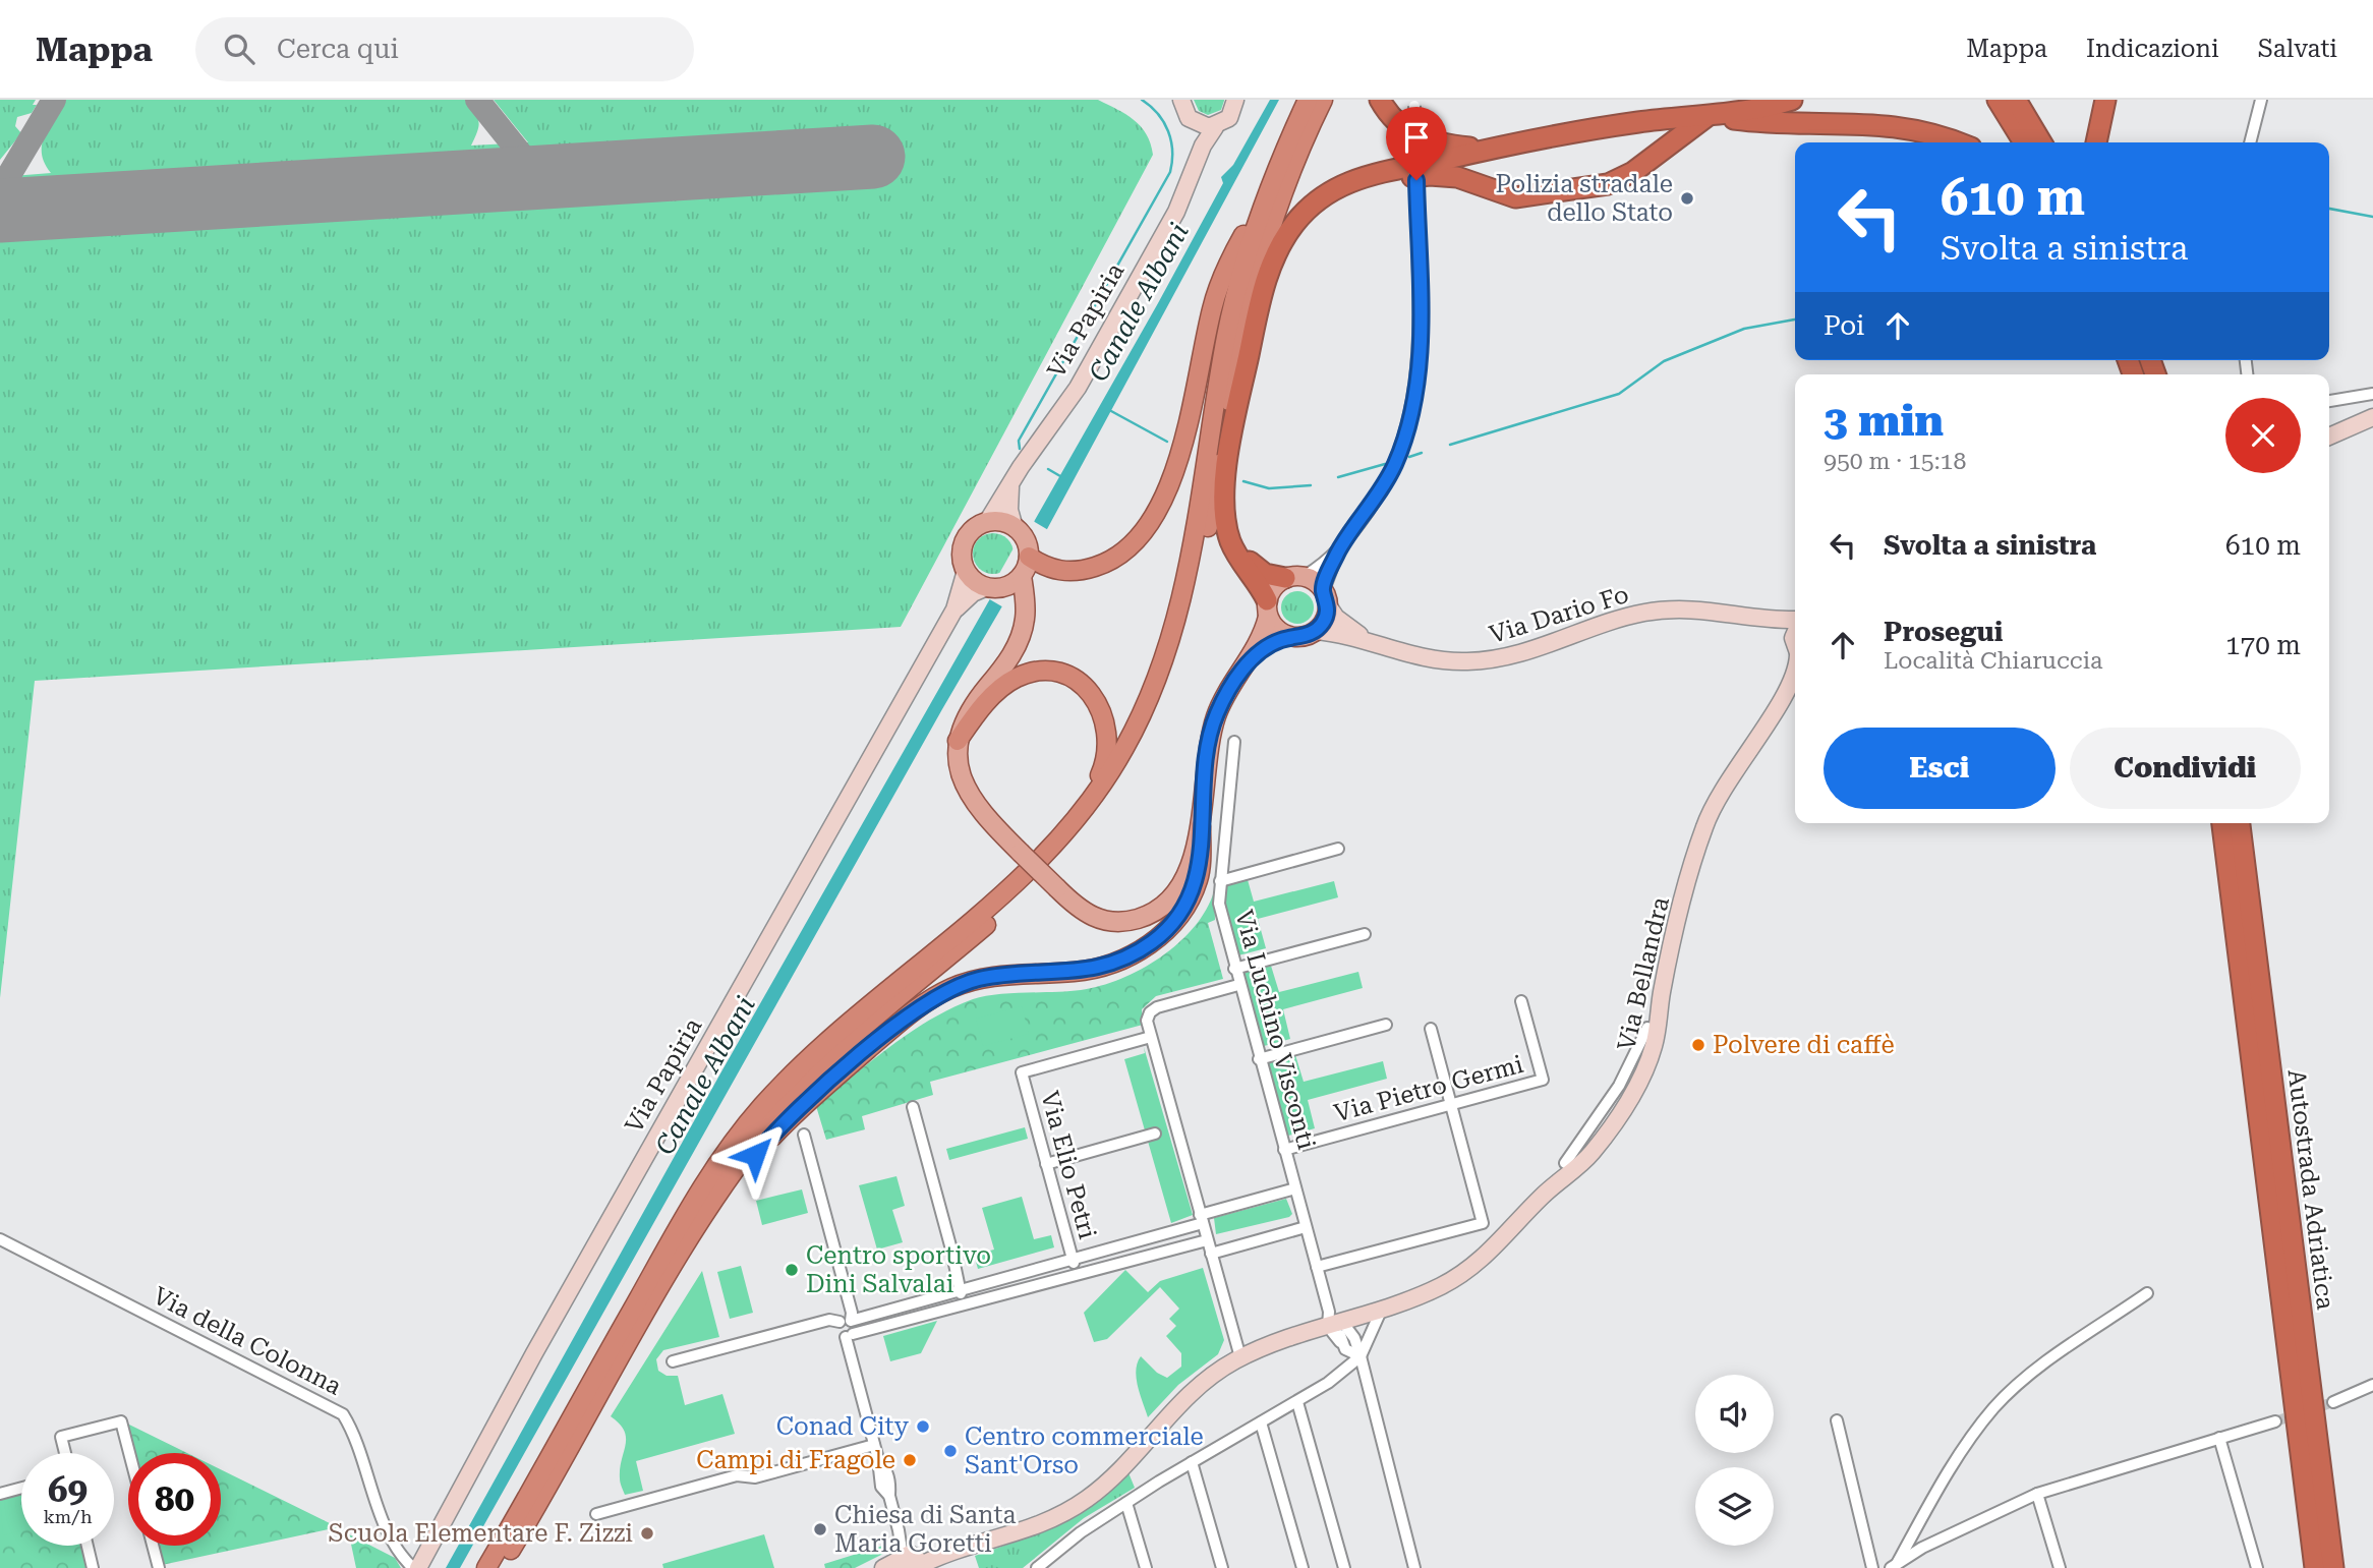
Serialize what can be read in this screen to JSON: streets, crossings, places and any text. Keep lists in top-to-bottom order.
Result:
{
  "streets": {
    "highway": ["Autostrada Adriatica"],
    "main road": ["Via Papiria", "Via Dario Fo", "Via Bellandra"],
    "street": [
      "Via Luchino Visconti",
      "Via Pietro Germi",
      "Via Elio Petri",
      "Via della Colonna"
    ]
  },
  "crossings": [
    ["Via Papiria", "Via della Colonna"],
    ["Via Bellandra", "Via Luchino Visconti"],
    ["Via Luchino Visconti", "Via Pietro Germi"],
    ["Via Luchino Visconti", "Via Elio Petri"]
  ],
  "water": ["Canale Albani"],
  "places": [
    "Polizia stradale dello Stato",
    "Polvere di caffè",
    "Centro sportivo Dini Salvalai",
    "Conad City",
    "Centro commerciale Sant'Orso",
    "Campi di Fragole",
    "Chiesa di Santa Maria Goretti",
    "Scuola Elementare F. Zizzi"
  ],
  "page": {
    "header": "Mappa",
    "search": "Cerca qui",
    "nav": ["Mappa", "Indicazioni", "Salvati"],
    "turn": ["610 m", "Svolta a sinistra"],
    "then": "Poi",
    "heading": ["3 min", "950 m · 15:18"],
    "list": [
      {
        "name": "Svolta a sinistra",
        "value": "610 m"
      },
      {
        "name": "Prosegui",
        "note": "Località Chiaruccia",
        "value": "170 m"
      }
    ],
    "buttons": ["Esci", "Condividi"],
    "speed": "69 km/h",
    "limit": "80"
  }
}
